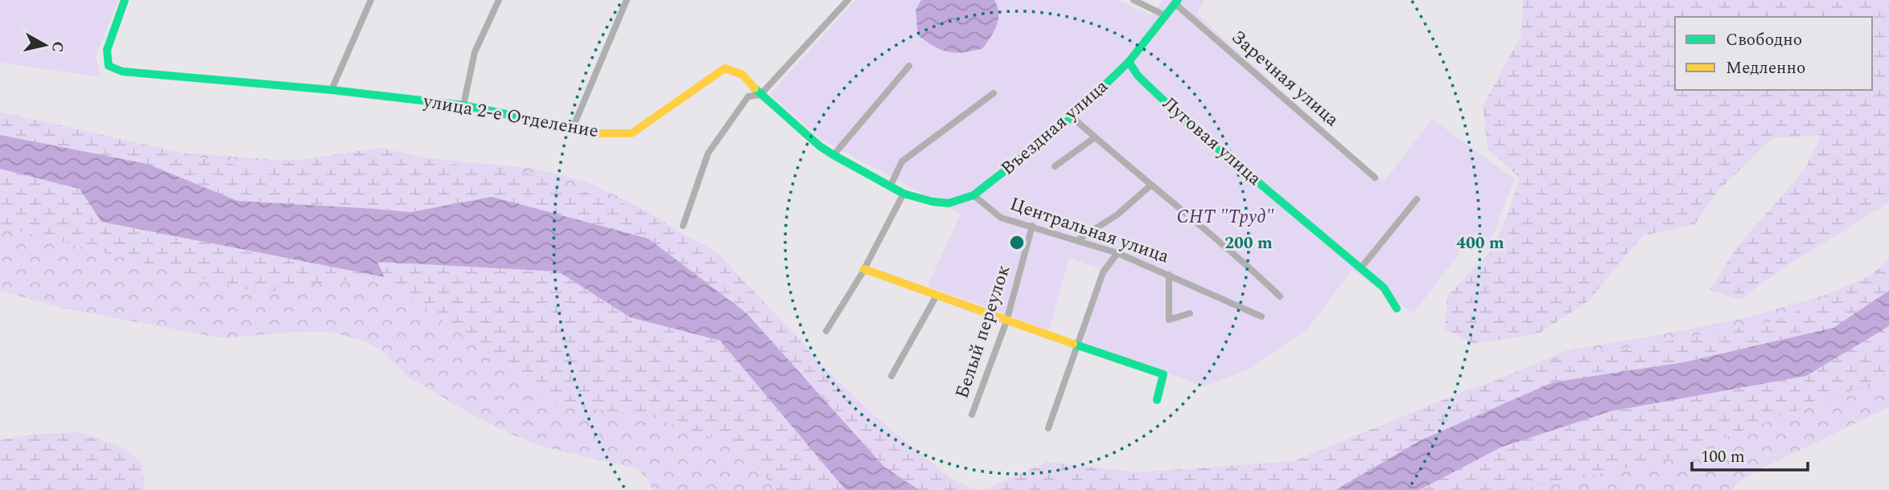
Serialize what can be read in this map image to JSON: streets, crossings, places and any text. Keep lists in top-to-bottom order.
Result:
{
  "streets": {
    "street": [
      "Заречная улица",
      "улица 2-е Отделение",
      "Въездная улица",
      "Луговая улица",
      "Центральная улица",
      "Белый переулок"
    ]
  },
  "crossings": [
    ["Заречная улица", "Въездная улица"],
    ["улица 2-е Отделение", "Въездная улица"],
    ["Въездная улица", "Луговая улица"],
    ["Въездная улица", "Центральная улица"],
    ["Центральная улица", "Белый переулок"]
  ],
  "parks": ["СНТ \"Труд\""],
  "legend": ["Свободно", "Медленно"],
  "scale_bar": "100 m",
  "north": "right",
  "rings": ["200 m", "400 m"]
}
